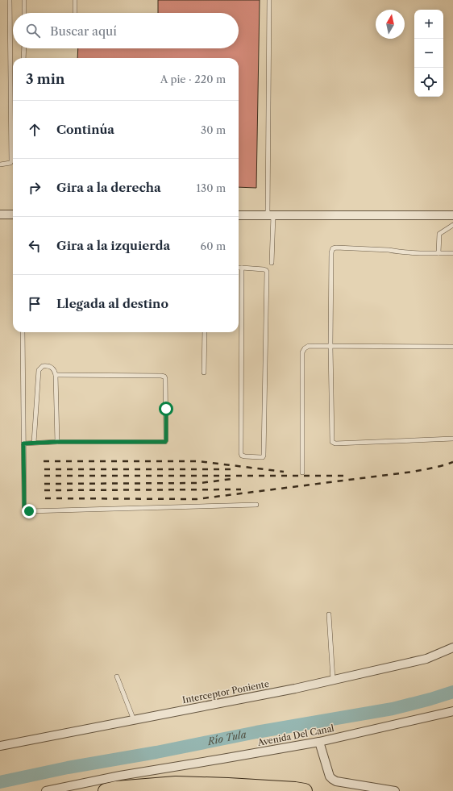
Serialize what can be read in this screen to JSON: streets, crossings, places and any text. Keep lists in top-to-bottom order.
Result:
{
  "streets": {
    "street": ["Interceptor Poniente", "Avenida Del Canal"]
  },
  "water": ["Río Tula"],
  "north": "top",
  "page": {
    "map_buttons": ["+", "−"],
    "search": "Buscar aquí",
    "heading": ["3 min", "A pie · 220 m"],
    "list": [
      ["Continúa", "30 m"],
      ["Gira a la derecha", "130 m"],
      ["Gira a la izquierda", "60 m"],
      "Llegada al destino"
    ]
  }
}
